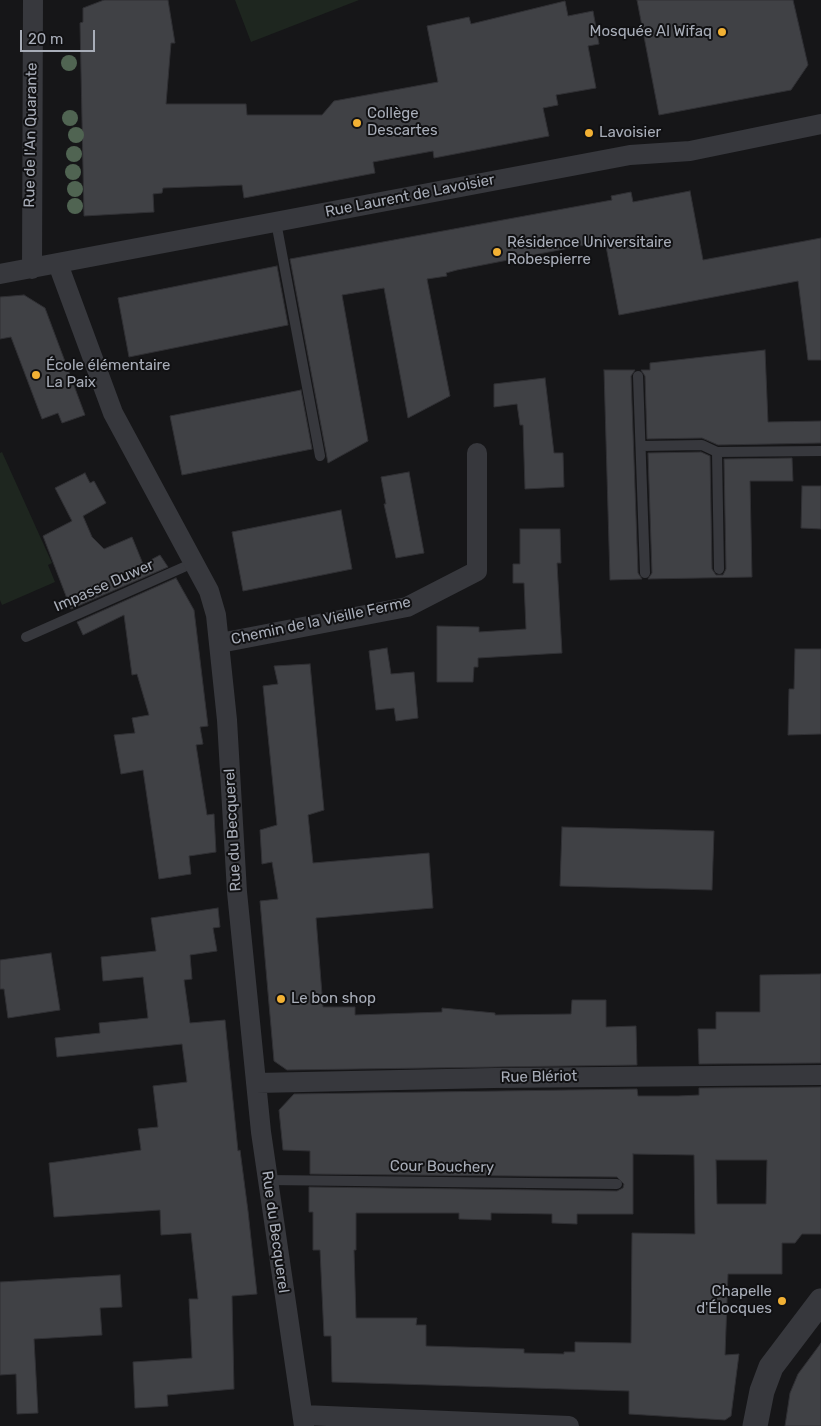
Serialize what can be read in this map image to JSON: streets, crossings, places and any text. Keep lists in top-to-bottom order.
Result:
{
  "streets": {
    "street": [
      "Rue de l'An Quarante",
      "Rue Laurent de Lavoisier",
      "Chemin de la Vieille Ferme",
      "Rue du Becquerel",
      "Rue Blériot"
    ],
    "lane": ["Impasse Duwer", "Cour Bouchery"]
  },
  "crossings": [
    ["Rue de l'An Quarante", "Rue Laurent de Lavoisier"],
    ["Rue Laurent de Lavoisier", "Rue du Becquerel"],
    ["Impasse Duwer", "Rue du Becquerel"],
    ["Chemin de la Vieille Ferme", "Rue du Becquerel"],
    ["Rue du Becquerel", "Rue Blériot"],
    ["Rue du Becquerel", "Cour Bouchery"]
  ],
  "places": [
    "Mosquée Al Wifaq",
    "Collège Descartes",
    "Lavoisier",
    "Résidence Universitaire Robespierre",
    "École élémentaire La Paix",
    "Le bon shop",
    "Chapelle d'Élocques"
  ],
  "scale_bar": "20 m"
}
